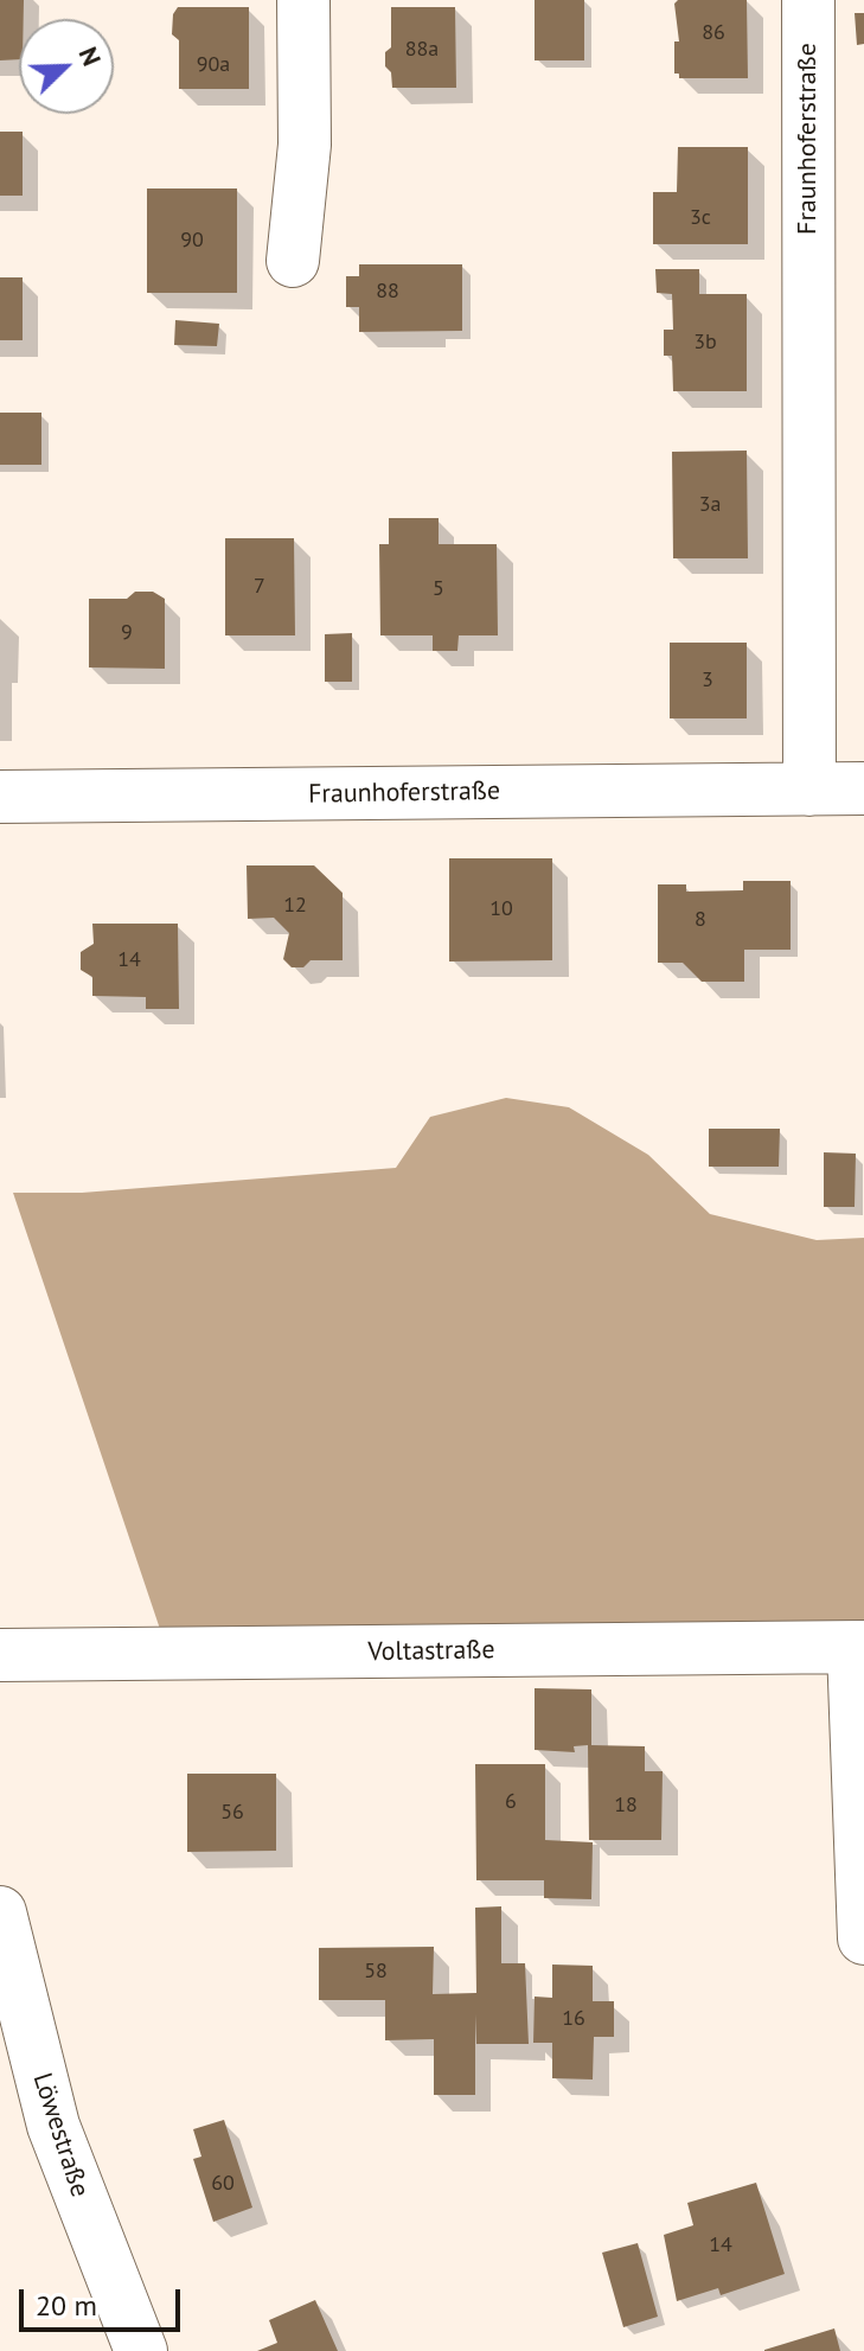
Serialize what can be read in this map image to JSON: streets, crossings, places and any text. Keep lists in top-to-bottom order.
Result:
{
  "streets": {
    "street": ["Fraunhoferstraße", "Voltastraße", "Löwestraße"]
  },
  "house_numbers": [
    "86",
    "88a",
    "90a",
    "3c",
    "90",
    "88",
    "3b",
    "3a",
    "7",
    "5",
    "9",
    "3",
    "12",
    "10",
    "8",
    "14",
    "6",
    "18",
    "56",
    "58",
    "16",
    "60",
    "14"
  ],
  "scale_bar": "20 m",
  "north": "top right"
}
